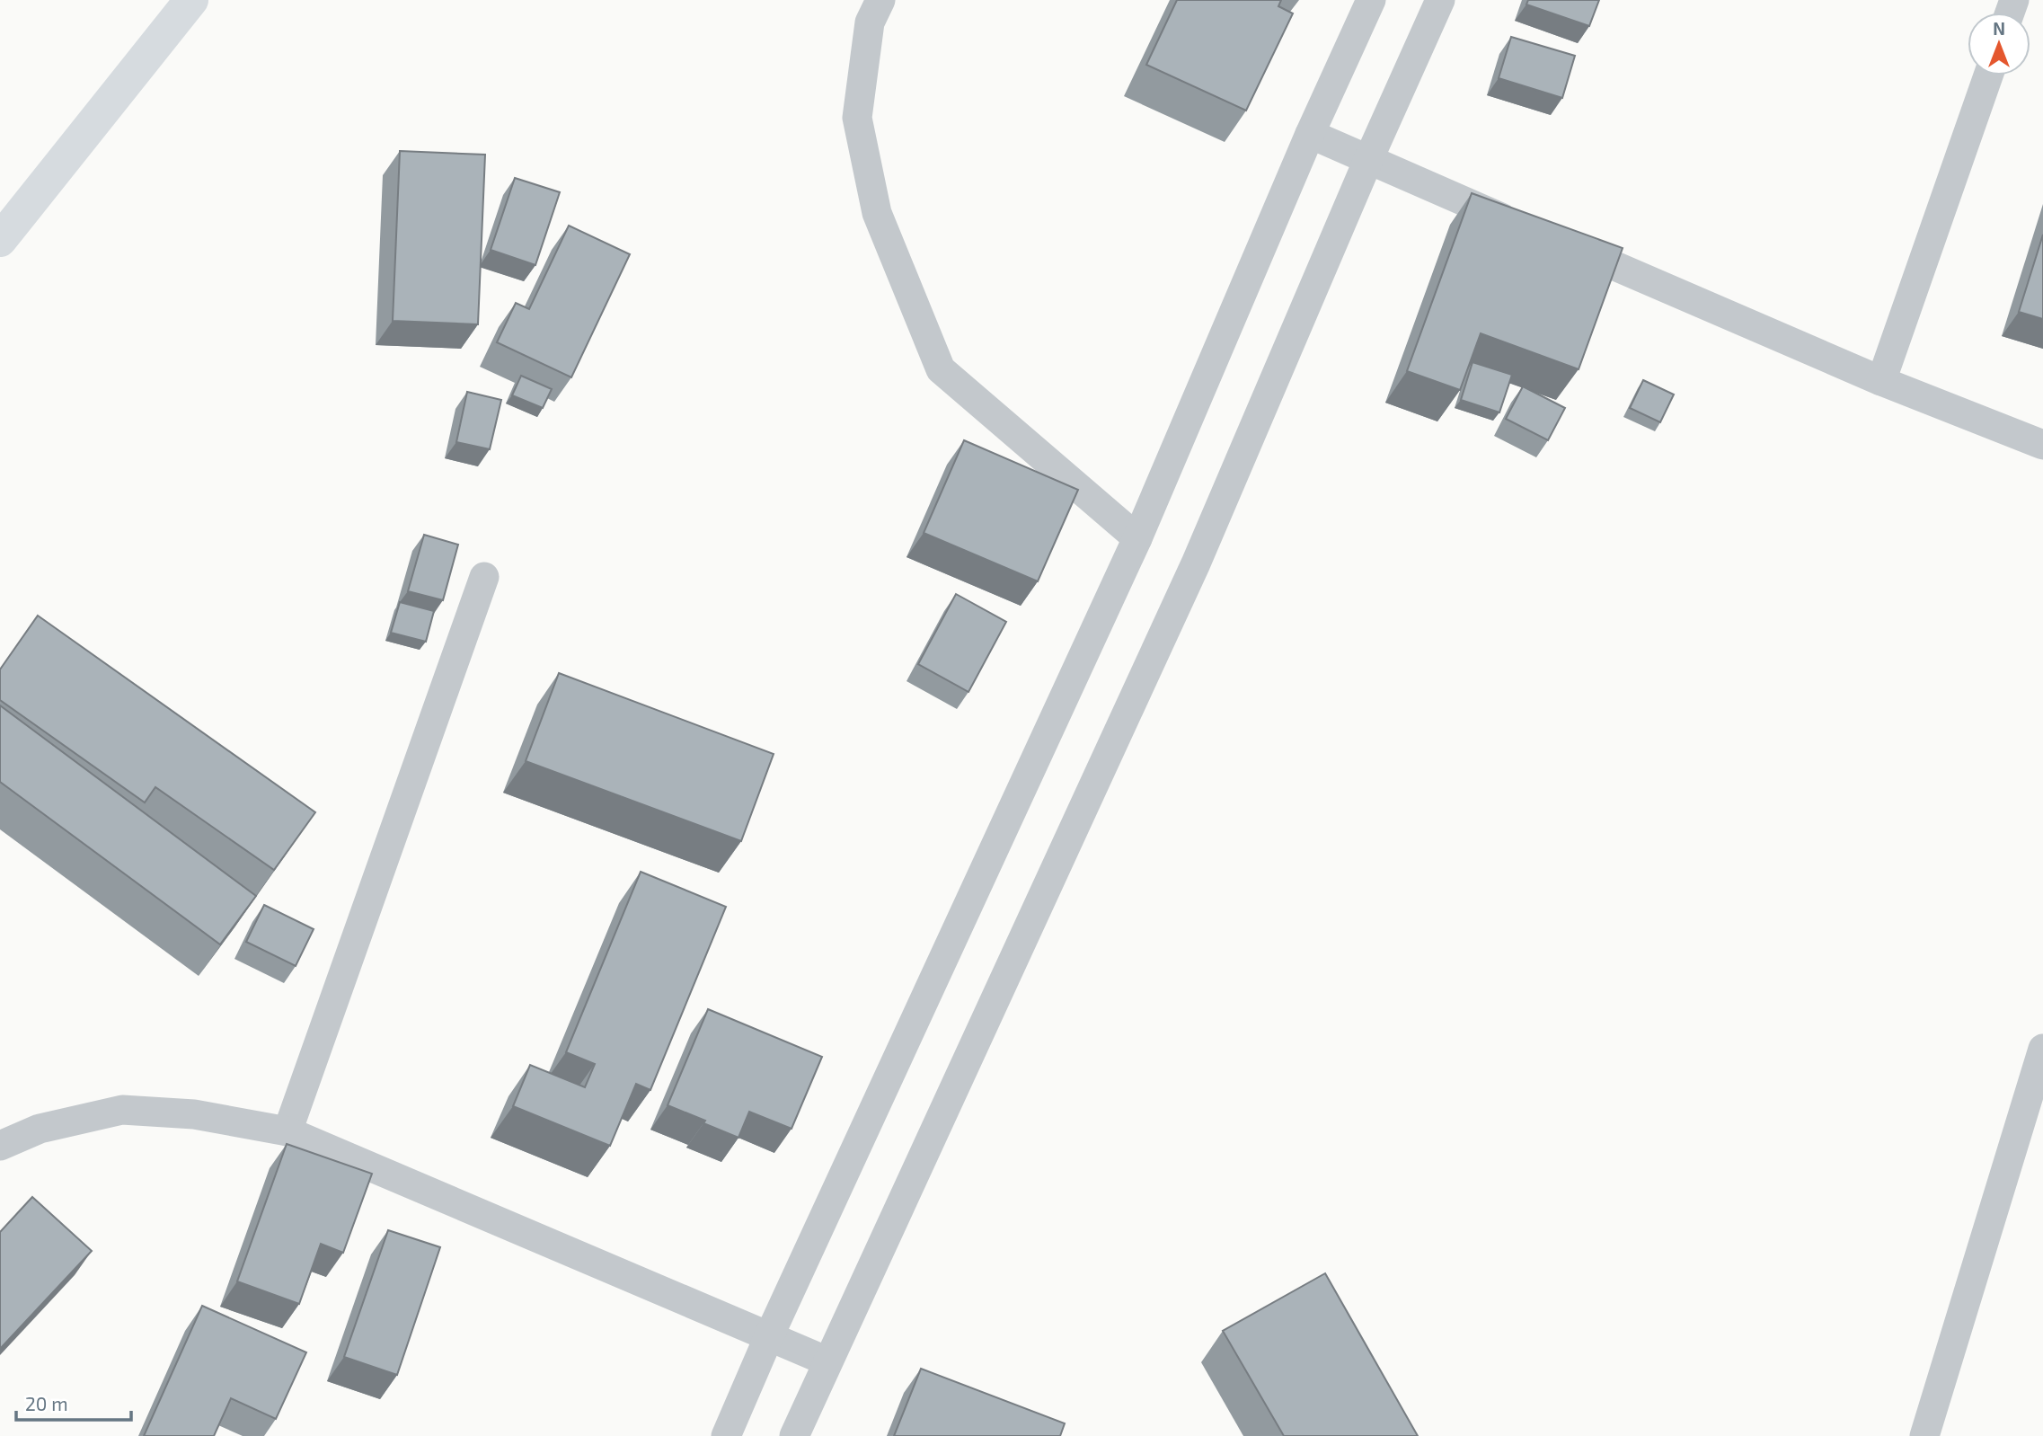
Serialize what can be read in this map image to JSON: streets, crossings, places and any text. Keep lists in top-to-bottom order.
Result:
{
  "scale_bar": "20 m",
  "north": "top"
}
